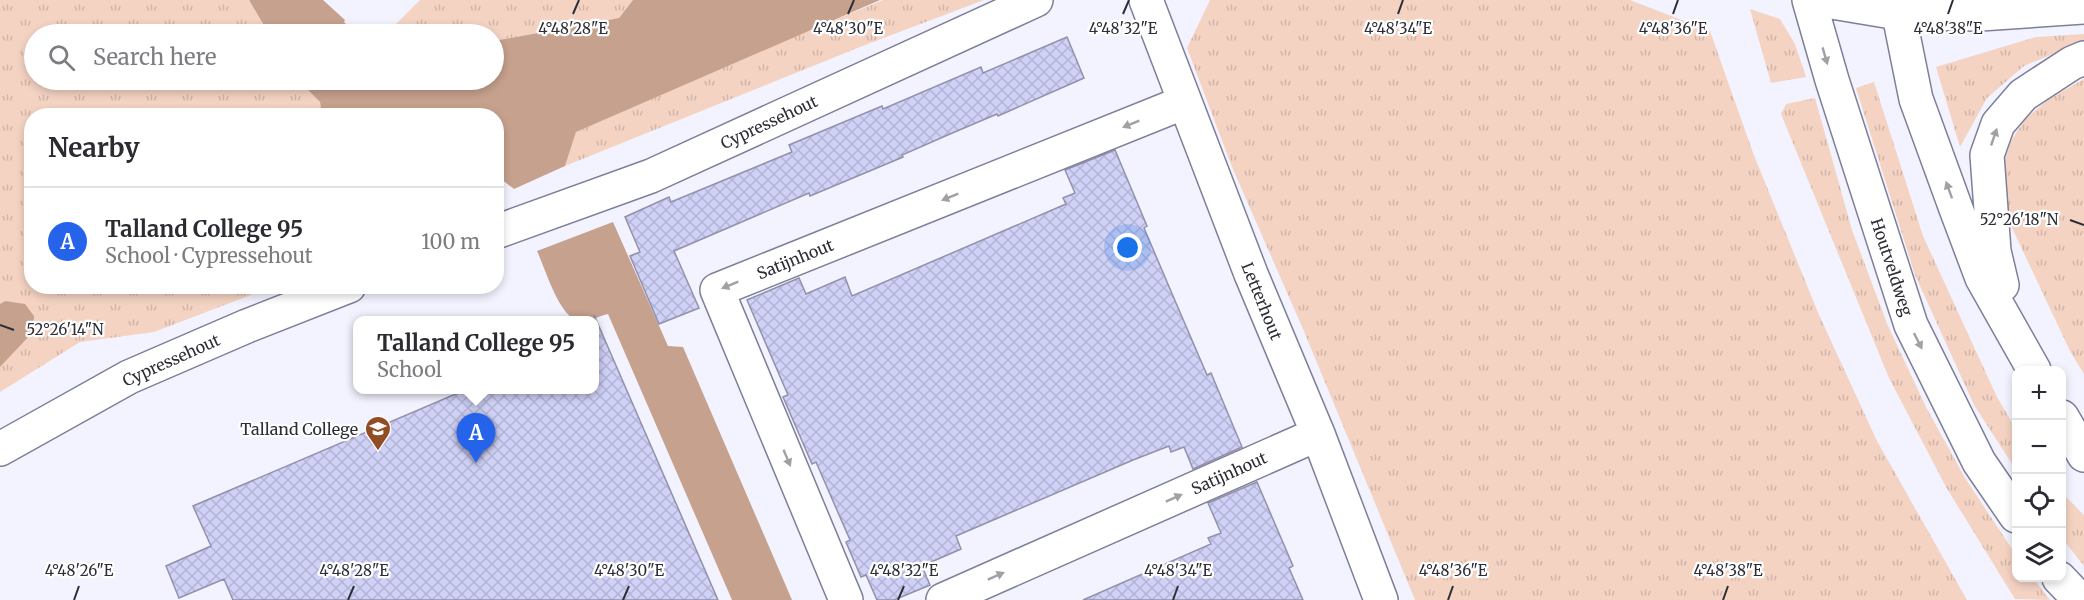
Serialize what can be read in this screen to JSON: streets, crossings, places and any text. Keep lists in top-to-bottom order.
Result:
{
  "streets": {
    "street": [
      "Cypressehout",
      "Satijnhout",
      "Houtveldweg",
      "Letterhout"
    ]
  },
  "crossings": [
    ["Satijnhout", "Letterhout"]
  ],
  "places": {
    "school or university": ["Talland College"]
  },
  "page": {
    "search": "Search here",
    "heading": "Nearby",
    "list": [
      {
        "mark": "A",
        "name": "Talland College 95",
        "note": "School · Cypressehout",
        "value": "100 m"
      }
    ],
    "popup": ["Talland College 95", "School"],
    "map_buttons": ["+", "−"],
    "pins": "A"
  },
  "coordinates": [
    "4°48'38\"E",
    "4°48'28\"E",
    "4°48'30\"E",
    "4°48'32\"E",
    "4°48'34\"E",
    "4°48'36\"E",
    "52°26'18\"N",
    "52°26'14\"N",
    "4°48'26\"E"
  ]
}
